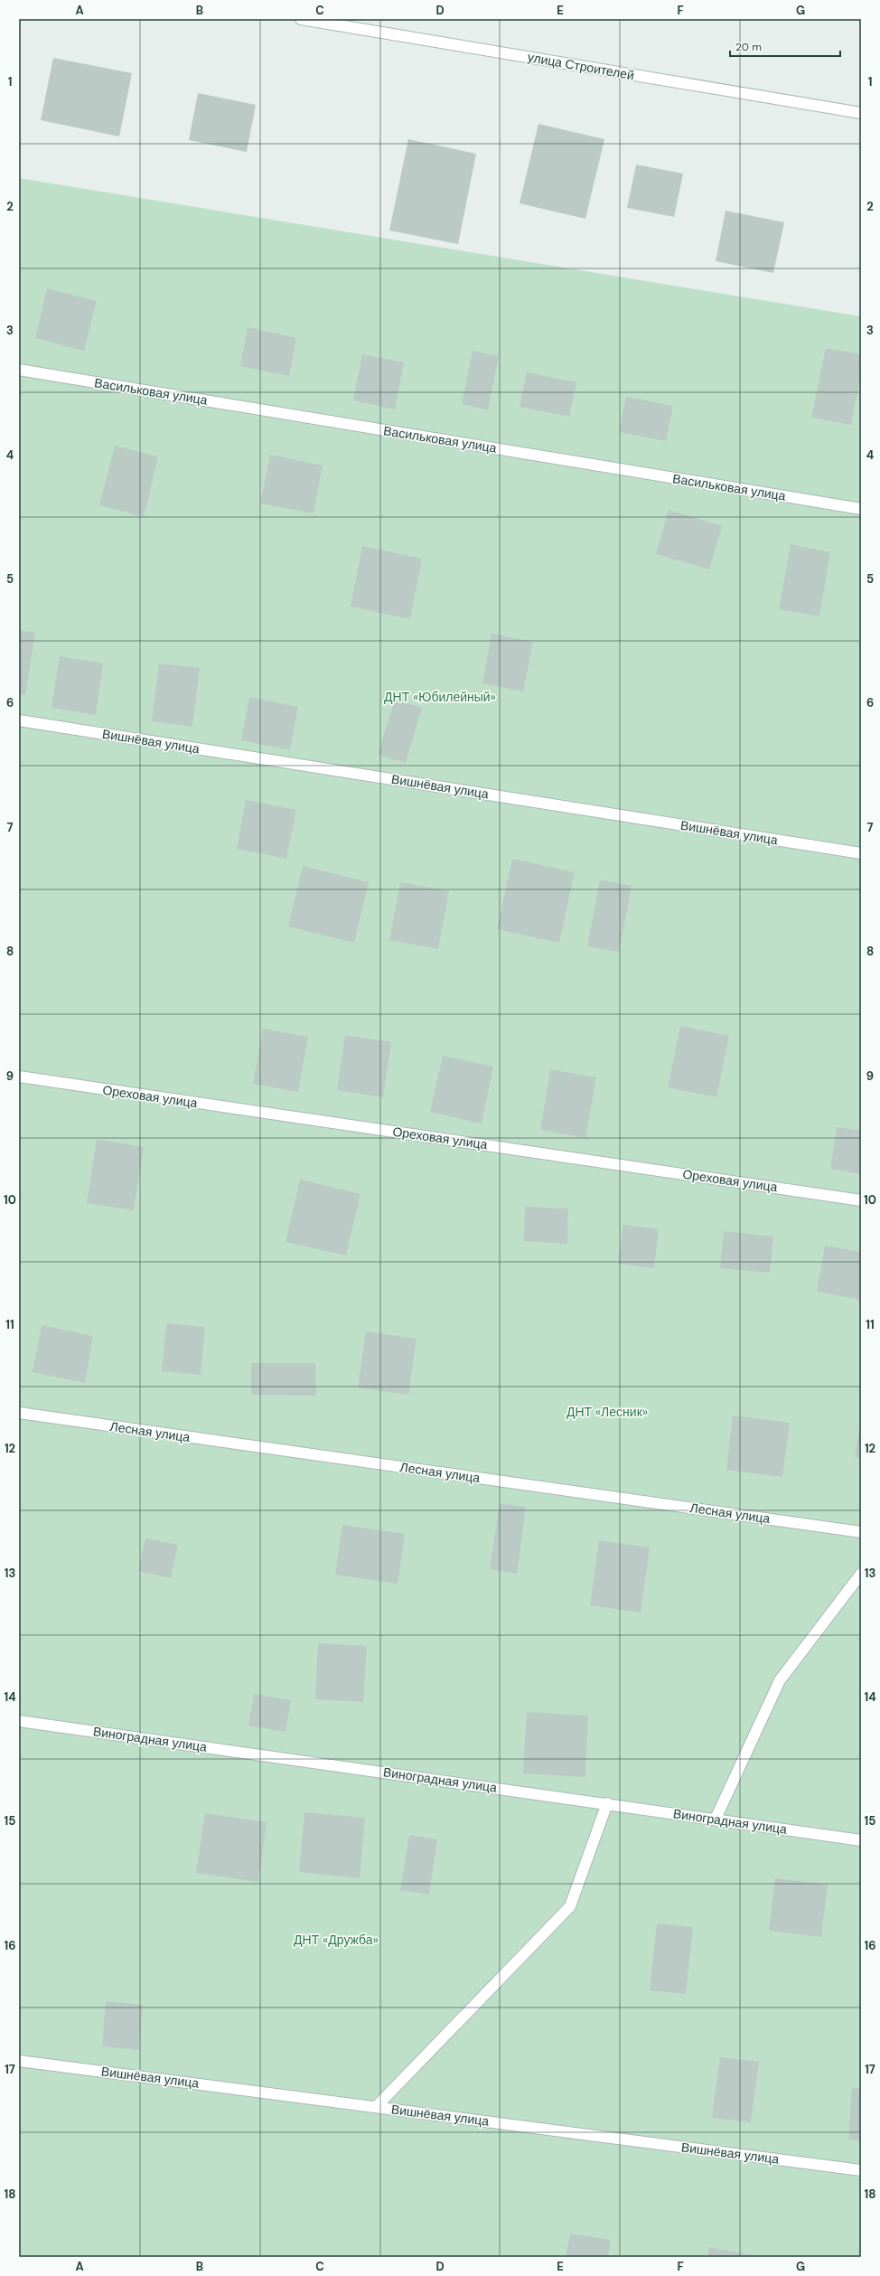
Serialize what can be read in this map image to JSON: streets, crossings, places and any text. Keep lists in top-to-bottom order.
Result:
{
  "streets": {
    "street": [
      "улица Строителей",
      "Васильковая улица",
      "Вишнёвая улица",
      "Ореховая улица",
      "Лесная улица",
      "Виноградная улица"
    ]
  },
  "parks": ["ДНТ «Юбилейный»", "ДНТ «Лесник»", "ДНТ «Дружба»"],
  "scale_bar": "20 m",
  "grid": {
    "columns": [
      "A",
      "B",
      "C",
      "D",
      "E",
      "F",
      "G"
    ],
    "rows": [
      "1",
      "2",
      "3",
      "4",
      "5",
      "6",
      "7",
      "8",
      "9",
      "10",
      "11",
      "12",
      "13",
      "14",
      "15",
      "16",
      "17",
      "18"
    ]
  }
}
